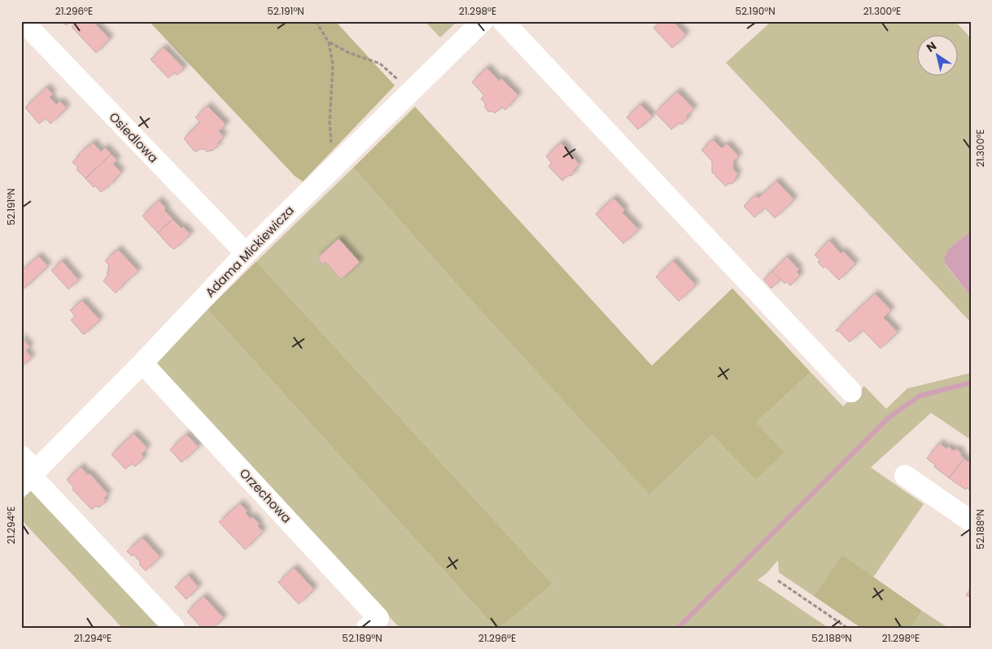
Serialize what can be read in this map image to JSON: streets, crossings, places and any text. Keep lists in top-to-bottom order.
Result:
{
  "streets": {
    "street": ["Osiedlowa", "Adama Mickiewicza", "Orzechowa"]
  },
  "crossings": [
    ["Osiedlowa", "Adama Mickiewicza"],
    ["Adama Mickiewicza", "Orzechowa"]
  ],
  "north": "top left",
  "coordinates": [
    "21.296°E",
    "52.191°N",
    "21.298°E",
    "52.190°N",
    "21.300°E",
    "21.294°E",
    "52.188°N",
    "52.189°N"
  ]
}
